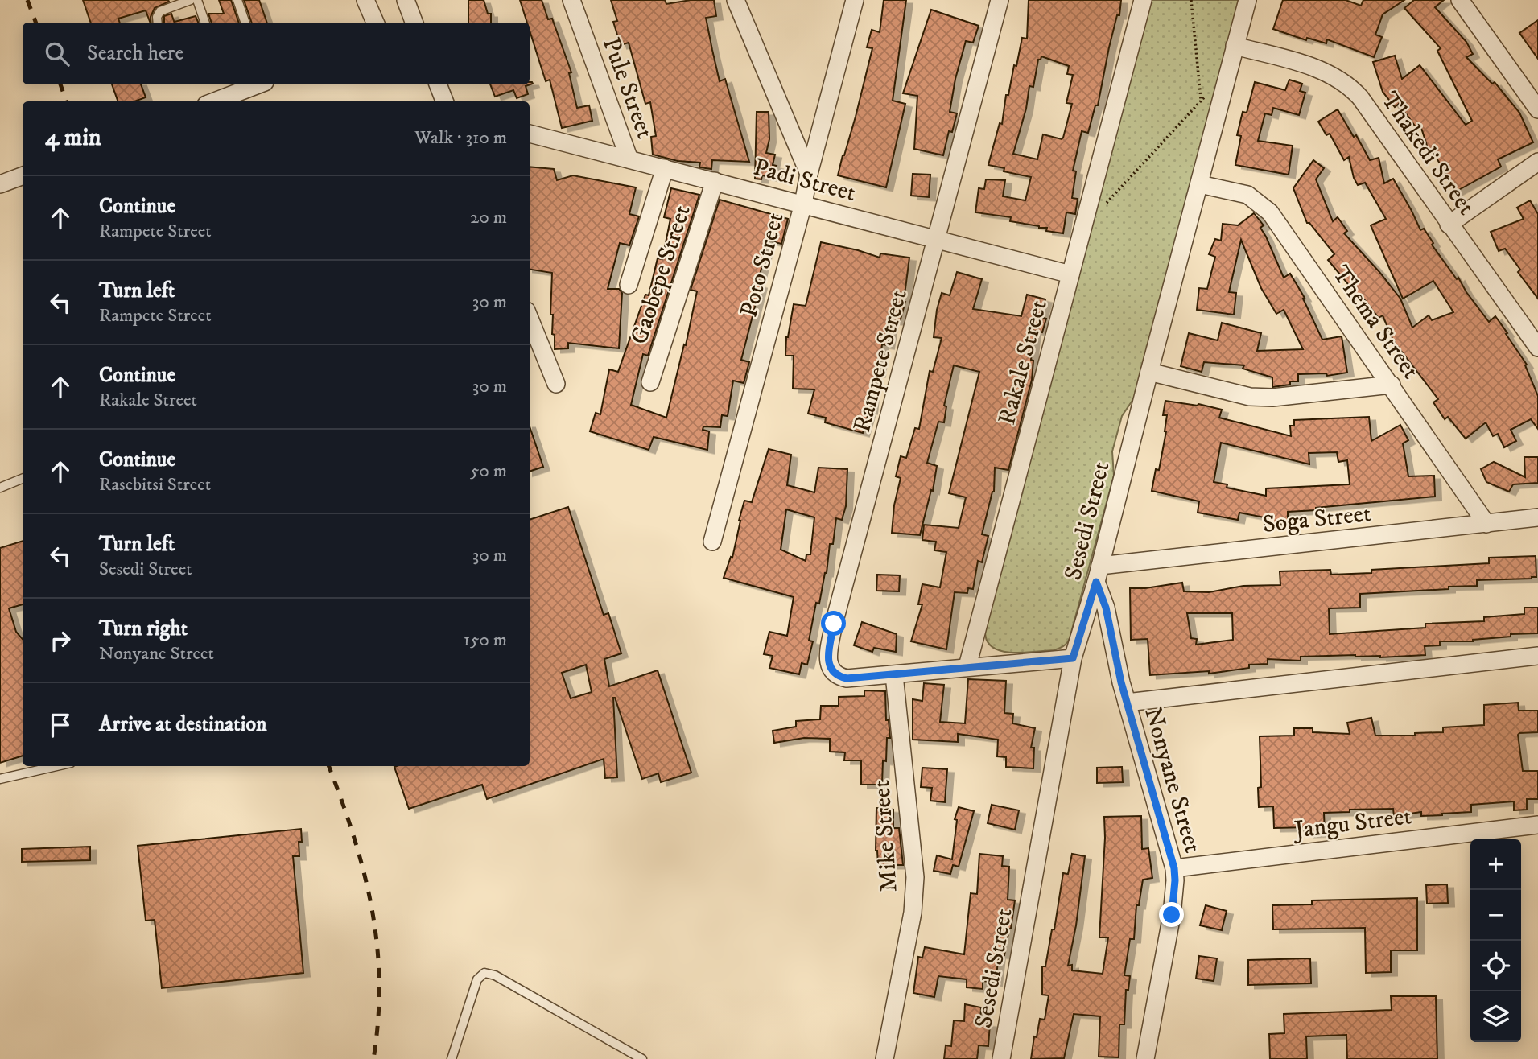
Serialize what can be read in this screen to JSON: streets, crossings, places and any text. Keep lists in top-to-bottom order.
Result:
{
  "streets": {
    "street": [
      "Pule Street",
      "Thakedi Street",
      "Padi Street",
      "Poto Street",
      "Gaobepe Street",
      "Thema Street",
      "Rampete Street",
      "Rakale Street",
      "Soga Street",
      "Sesedi Street",
      "Nonyane Street",
      "Jangu Street",
      "Mike Street"
    ]
  },
  "crossings": [
    ["Pule Street", "Padi Street"],
    ["Thakedi Street", "Sesedi Street"],
    ["Padi Street", "Poto Street"],
    ["Padi Street", "Gaobepe Street"],
    ["Padi Street", "Rampete Street"],
    ["Padi Street", "Rakale Street"],
    ["Thema Street", "Soga Street"],
    ["Thema Street", "Sesedi Street"],
    ["Rampete Street", "Mike Street"],
    ["Soga Street", "Sesedi Street"],
    ["Soga Street", "Nonyane Street"],
    ["Sesedi Street", "Nonyane Street"],
    ["Nonyane Street", "Jangu Street"]
  ],
  "page": {
    "search": "Search here",
    "heading": ["4 min", "Walk · 310 m"],
    "list": [
      ["Continue", "Rampete Street", "20 m"],
      ["Turn left", "Rampete Street", "30 m"],
      ["Continue", "Rakale Street", "30 m"],
      ["Continue", "Rasebitsi Street", "50 m"],
      ["Turn left", "Sesedi Street", "30 m"],
      ["Turn right", "Nonyane Street", "150 m"],
      "Arrive at destination"
    ],
    "map_buttons": ["+", "−"]
  }
}
